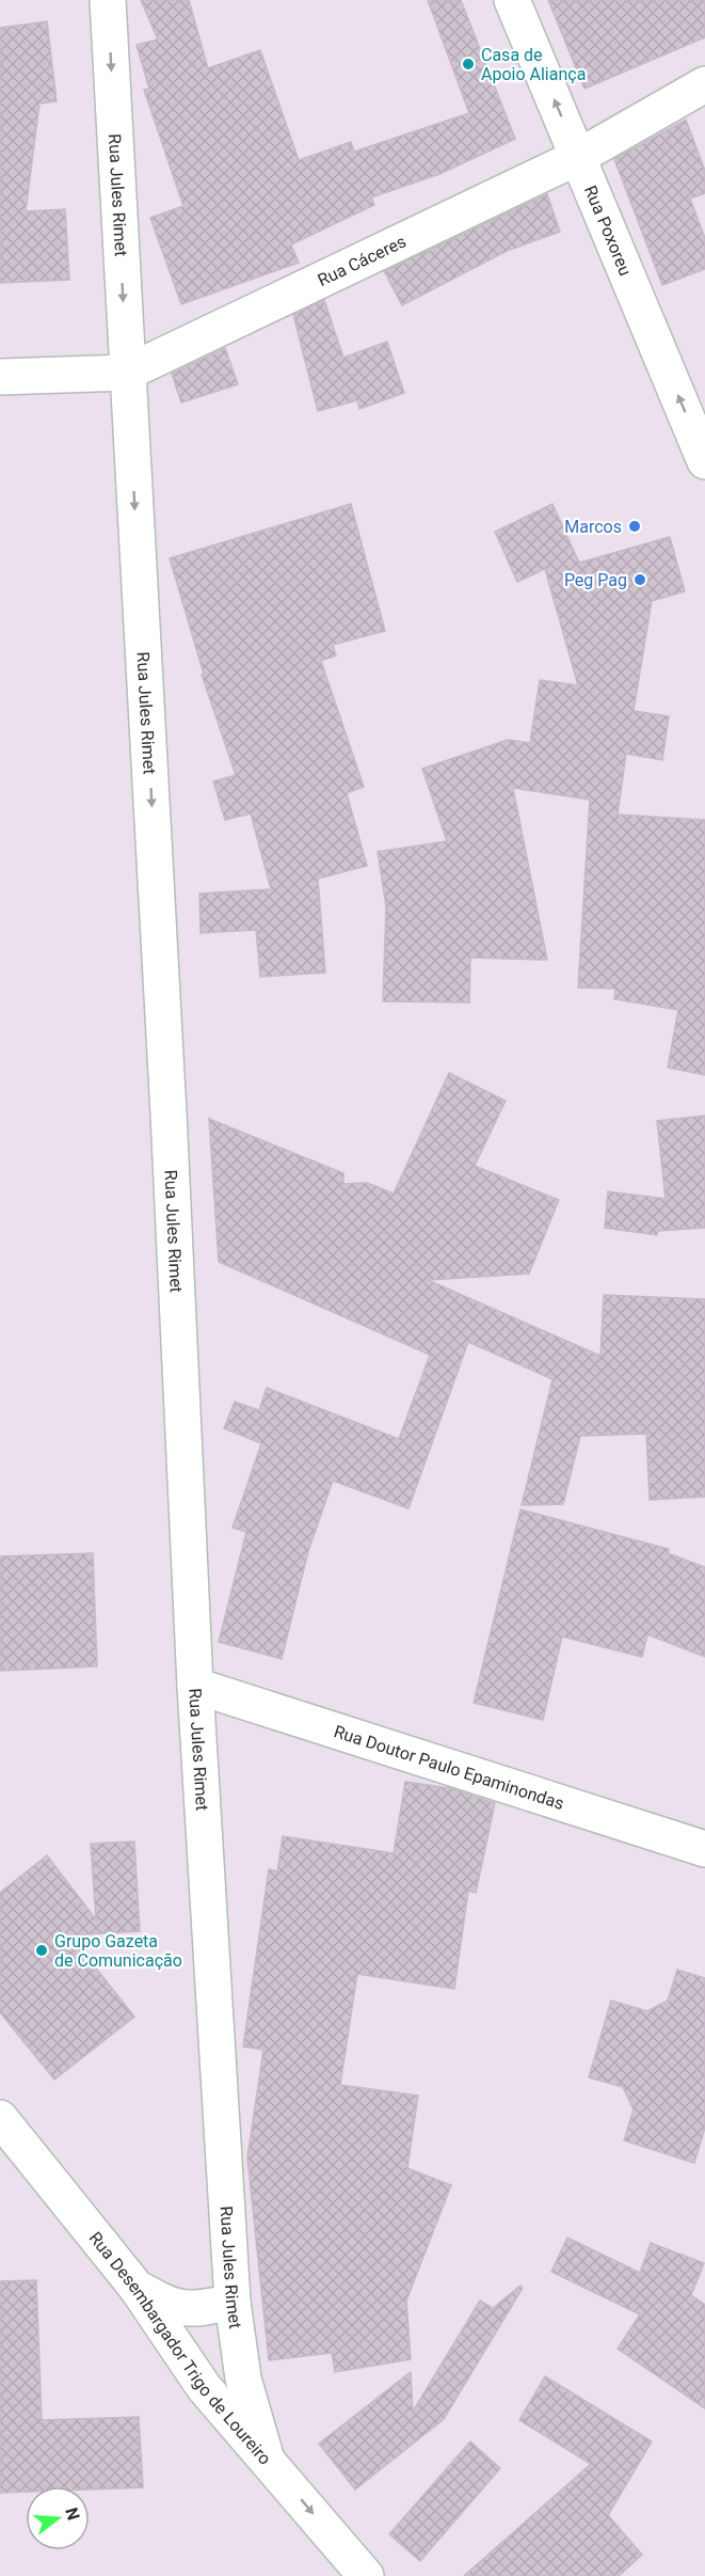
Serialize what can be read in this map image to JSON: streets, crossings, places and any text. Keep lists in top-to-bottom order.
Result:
{
  "streets": {
    "street": [
      "Rua Jules Rimet",
      "Rua Poxoreu",
      "Rua Cáceres",
      "Rua Doutor Paulo Epaminondas",
      "Rua Desembargador Trigo de Loureiro"
    ]
  },
  "crossings": [
    ["Rua Jules Rimet", "Rua Cáceres"],
    ["Rua Jules Rimet", "Rua Doutor Paulo Epaminondas"],
    ["Rua Jules Rimet", "Rua Desembargador Trigo de Loureiro"],
    ["Rua Poxoreu", "Rua Cáceres"]
  ],
  "one_way": ["Rua Jules Rimet", "Rua Poxoreu"],
  "places": [
    "Casa de Apoio Aliança",
    "Marcos",
    "Peg Pag",
    "Grupo Gazeta de Comunicação"
  ],
  "north": "right"
}
